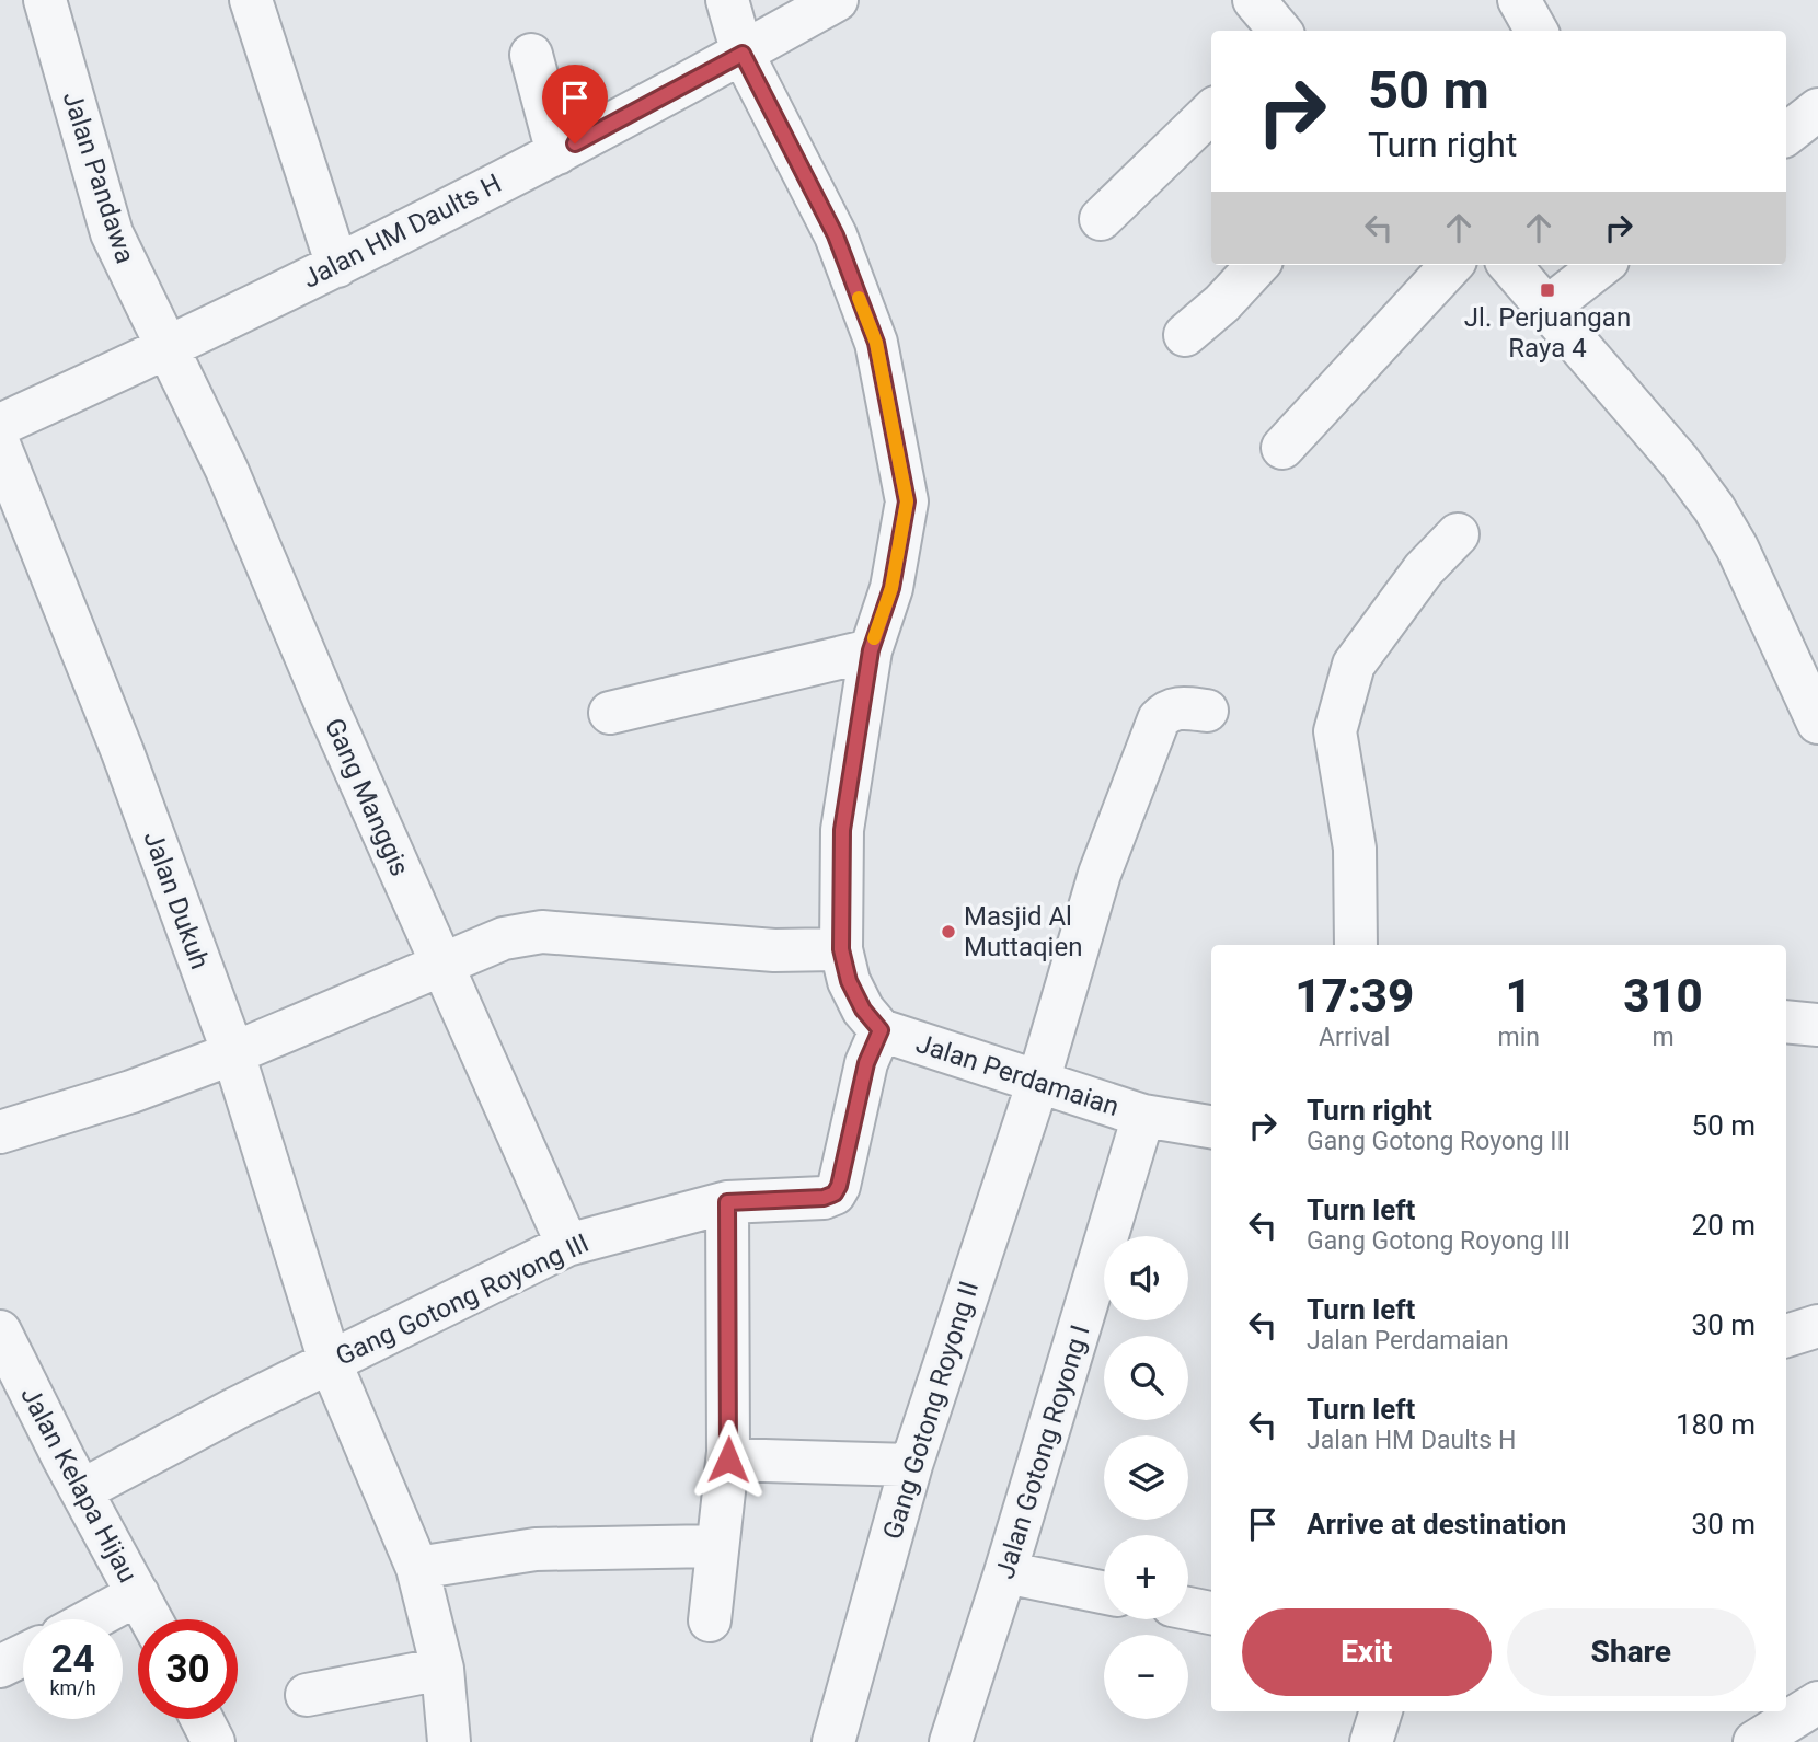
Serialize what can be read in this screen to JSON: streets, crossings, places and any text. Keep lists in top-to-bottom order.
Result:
{
  "streets": {
    "street": [
      "Jalan Pandawa",
      "Jalan HM Daults H",
      "Gang Manggis",
      "Jalan Dukuh",
      "Jalan Perdamaian",
      "Gang Gotong Royong III",
      "Gang Gotong Royong II",
      "Jalan Gotong Royong I",
      "Jalan Kelapa Hijau"
    ]
  },
  "crossings": [
    ["Jalan Pandawa", "Jalan HM Daults H"],
    ["Jalan Pandawa", "Gang Manggis"],
    ["Jalan HM Daults H", "Gang Manggis"],
    ["Jalan HM Daults H", "Jalan Perdamaian"],
    ["Gang Manggis", "Gang Gotong Royong III"],
    ["Jalan Dukuh", "Gang Gotong Royong III"],
    ["Jalan Perdamaian", "Gang Gotong Royong III"],
    ["Jalan Perdamaian", "Gang Gotong Royong II"],
    ["Jalan Perdamaian", "Jalan Gotong Royong I"],
    ["Gang Gotong Royong III", "Jalan Kelapa Hijau"]
  ],
  "places": {
    "transit": ["Jl. Perjuangan Raya 4"],
    "other": ["Masjid Al Muttaqien"]
  },
  "page": {
    "turn": ["50 m", "Turn right"],
    "eta": [
      "17:39",
      "Arrival",
      "1",
      "min",
      "310",
      "m"
    ],
    "list": [
      {
        "name": "Turn right",
        "note": "Gang Gotong Royong III",
        "value": "50 m"
      },
      {
        "name": "Turn left",
        "note": "Gang Gotong Royong III",
        "value": "20 m"
      },
      {
        "name": "Turn left",
        "note": "Jalan Perdamaian",
        "value": "30 m"
      },
      {
        "name": "Turn left",
        "note": "Jalan HM Daults H",
        "value": "180 m"
      },
      {
        "name": "Arrive at destination",
        "value": "30 m"
      }
    ],
    "map_buttons": ["+", "−"],
    "buttons": ["Exit", "Share"],
    "speed": "24 km/h",
    "limit": "30"
  }
}
